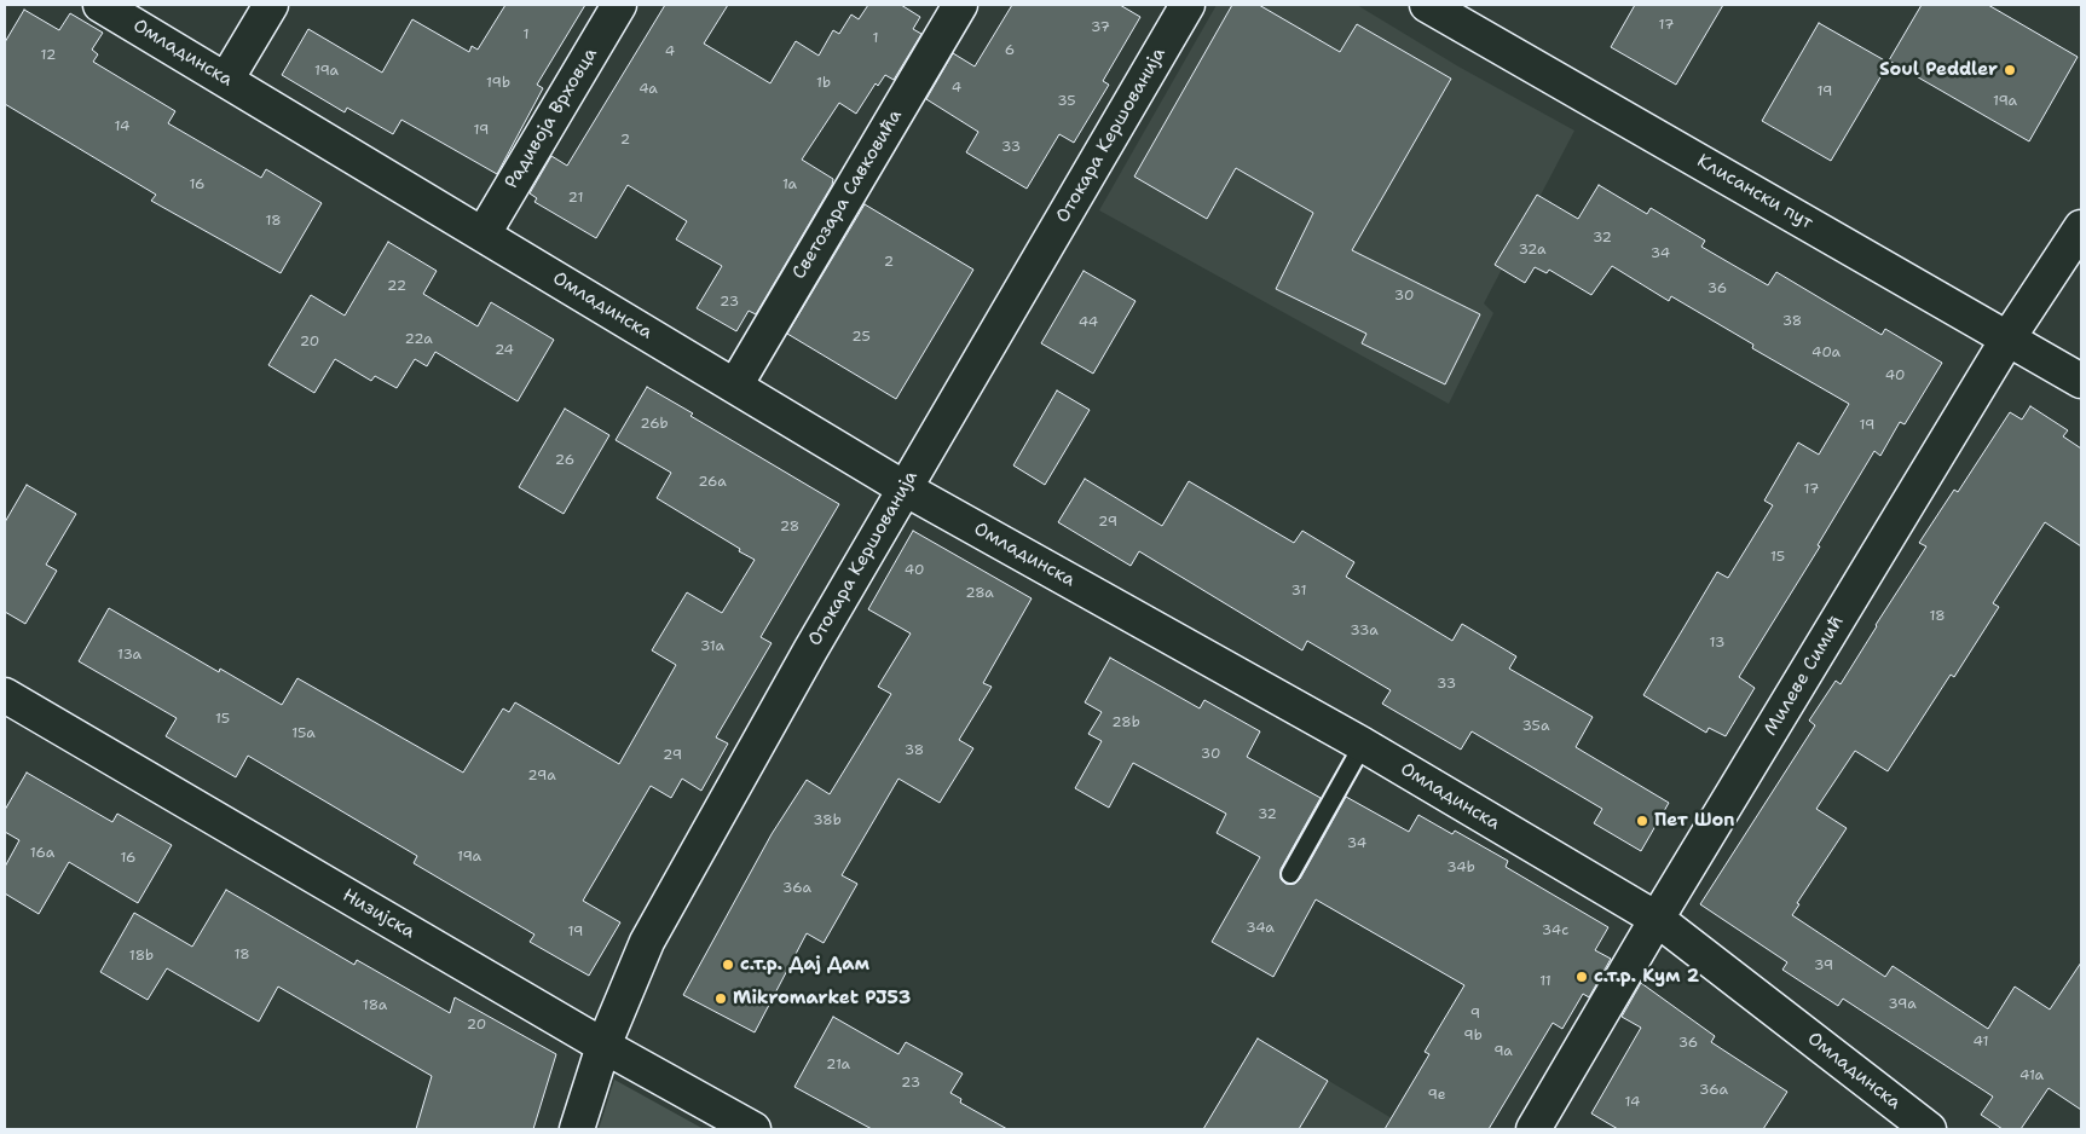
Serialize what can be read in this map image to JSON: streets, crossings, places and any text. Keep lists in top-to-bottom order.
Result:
{
  "streets": {
    "street": [
      "Омладинска",
      "Радивоја Врховца",
      "Отокара Кершованија",
      "Клисански пут",
      "Светозара Савковића",
      "Милеве Симић",
      "Низијска"
    ]
  },
  "crossings": [
    ["Омладинска", "Радивоја Врховца"],
    ["Омладинска", "Отокара Кершованија"],
    ["Омладинска", "Светозара Савковића"],
    ["Омладинска", "Милеве Симић"],
    ["Отокара Кершованија", "Низијска"],
    ["Клисански пут", "Милеве Симић"]
  ],
  "places": [
    "Soul Peddler",
    "Пет Шоп",
    "с.т.р. Дај Дам",
    "с.т.р. Кум 2",
    "Mikromarket PJ53"
  ],
  "house_numbers": [
    "17",
    "37",
    "1",
    "1",
    "6",
    "4",
    "12",
    "19a",
    "19b",
    "1b",
    "4",
    "4a",
    "19",
    "35",
    "19a",
    "14",
    "19",
    "2",
    "33",
    "16",
    "1a",
    "21",
    "18",
    "32",
    "32a",
    "34",
    "2",
    "22",
    "36",
    "30",
    "23",
    "38",
    "44",
    "25",
    "22a",
    "20",
    "24",
    "40a",
    "40",
    "26b",
    "19",
    "26",
    "26a",
    "17",
    "29",
    "28",
    "15",
    "40",
    "31",
    "28a",
    "18",
    "33a",
    "13",
    "31a",
    "13a",
    "33",
    "15",
    "28b",
    "35a",
    "15a",
    "38",
    "30",
    "29",
    "29a",
    "32",
    "38b",
    "34",
    "16a",
    "19a",
    "16",
    "34b",
    "36a",
    "34a",
    "34c",
    "19",
    "18",
    "18b",
    "39",
    "11",
    "39a",
    "18a",
    "9",
    "20",
    "9b",
    "41",
    "36",
    "9a",
    "21a",
    "41a",
    "23",
    "36a",
    "9e",
    "14"
  ]
}
